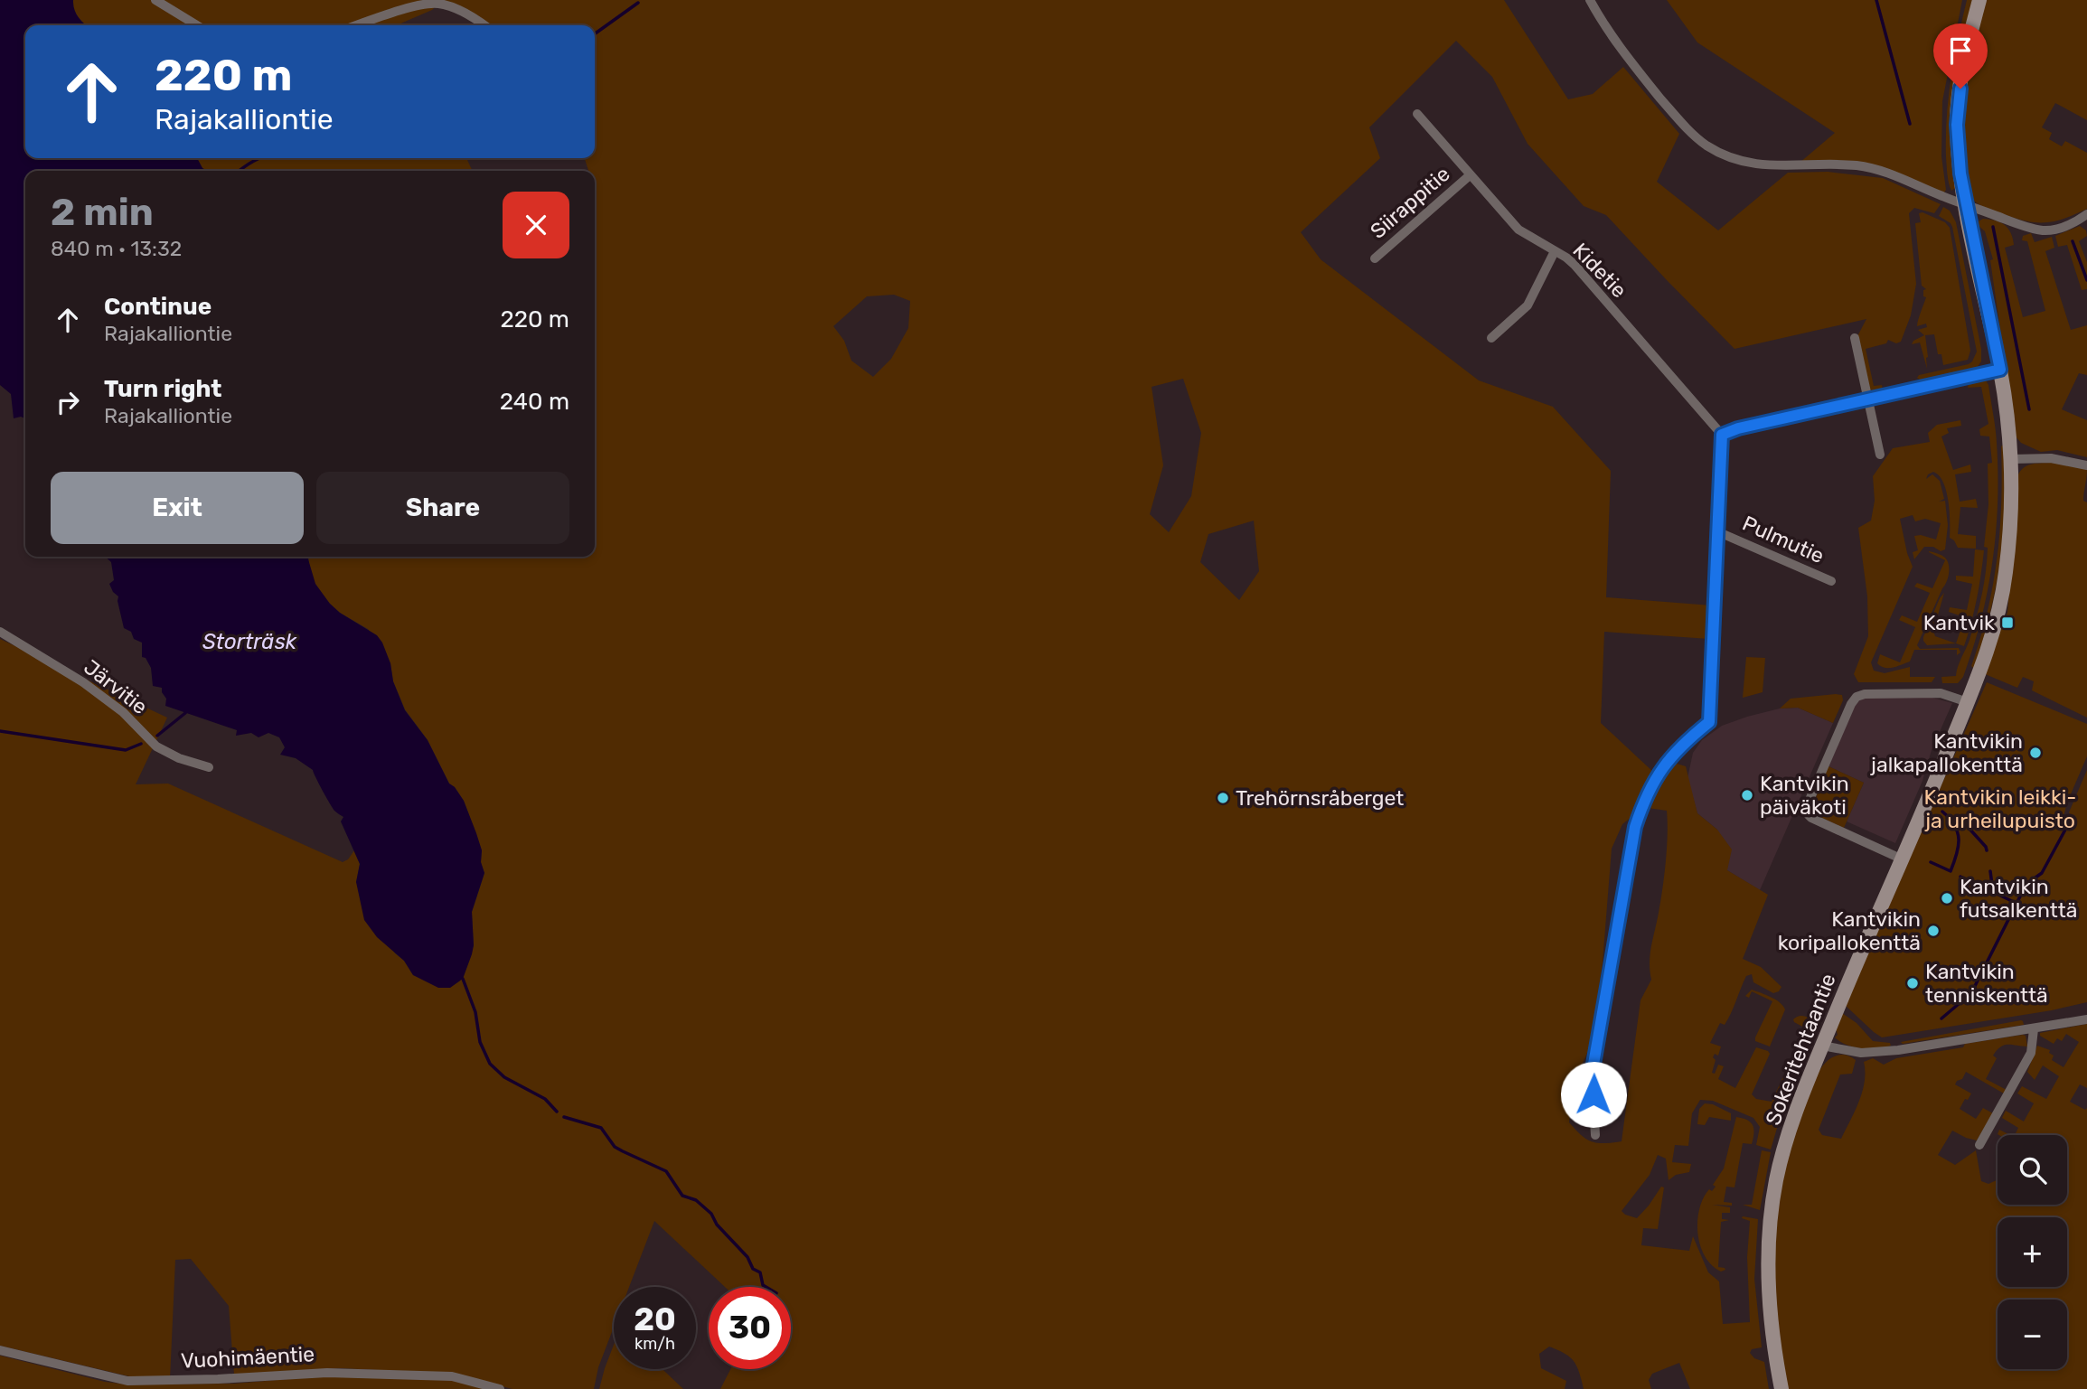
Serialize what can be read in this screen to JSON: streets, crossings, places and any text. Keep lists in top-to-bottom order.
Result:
{
  "streets": {
    "street": [
      "Siirappitie",
      "Kidetie",
      "Pulmutie",
      "Järvitie",
      "Sokeritehtaantie",
      "Vuohimäentie"
    ]
  },
  "crossings": [
    ["Siirappitie", "Kidetie"]
  ],
  "water": ["Storträsk"],
  "parks": ["Kantvikin leikki- ja urheilupuisto"],
  "places": {
    "transit": ["Kantvik"],
    "other": [
      "Kantvikin jalkapallokenttä",
      "Kantvikin päiväkoti",
      "Trehörnsråberget",
      "Kantvikin futsalkenttä",
      "Kantvikin koripallokenttä",
      "Kantvikin tenniskenttä"
    ]
  },
  "page": {
    "turn": ["220 m", "Rajakalliontie"],
    "heading": ["2 min", "840 m · 13:32"],
    "list": [
      {
        "name": "Continue",
        "note": "Rajakalliontie",
        "value": "220 m"
      },
      {
        "name": "Turn right",
        "note": "Rajakalliontie",
        "value": "240 m"
      }
    ],
    "buttons": ["Exit", "Share"],
    "map_buttons": ["+", "−"],
    "speed": "20 km/h",
    "limit": "30"
  }
}
